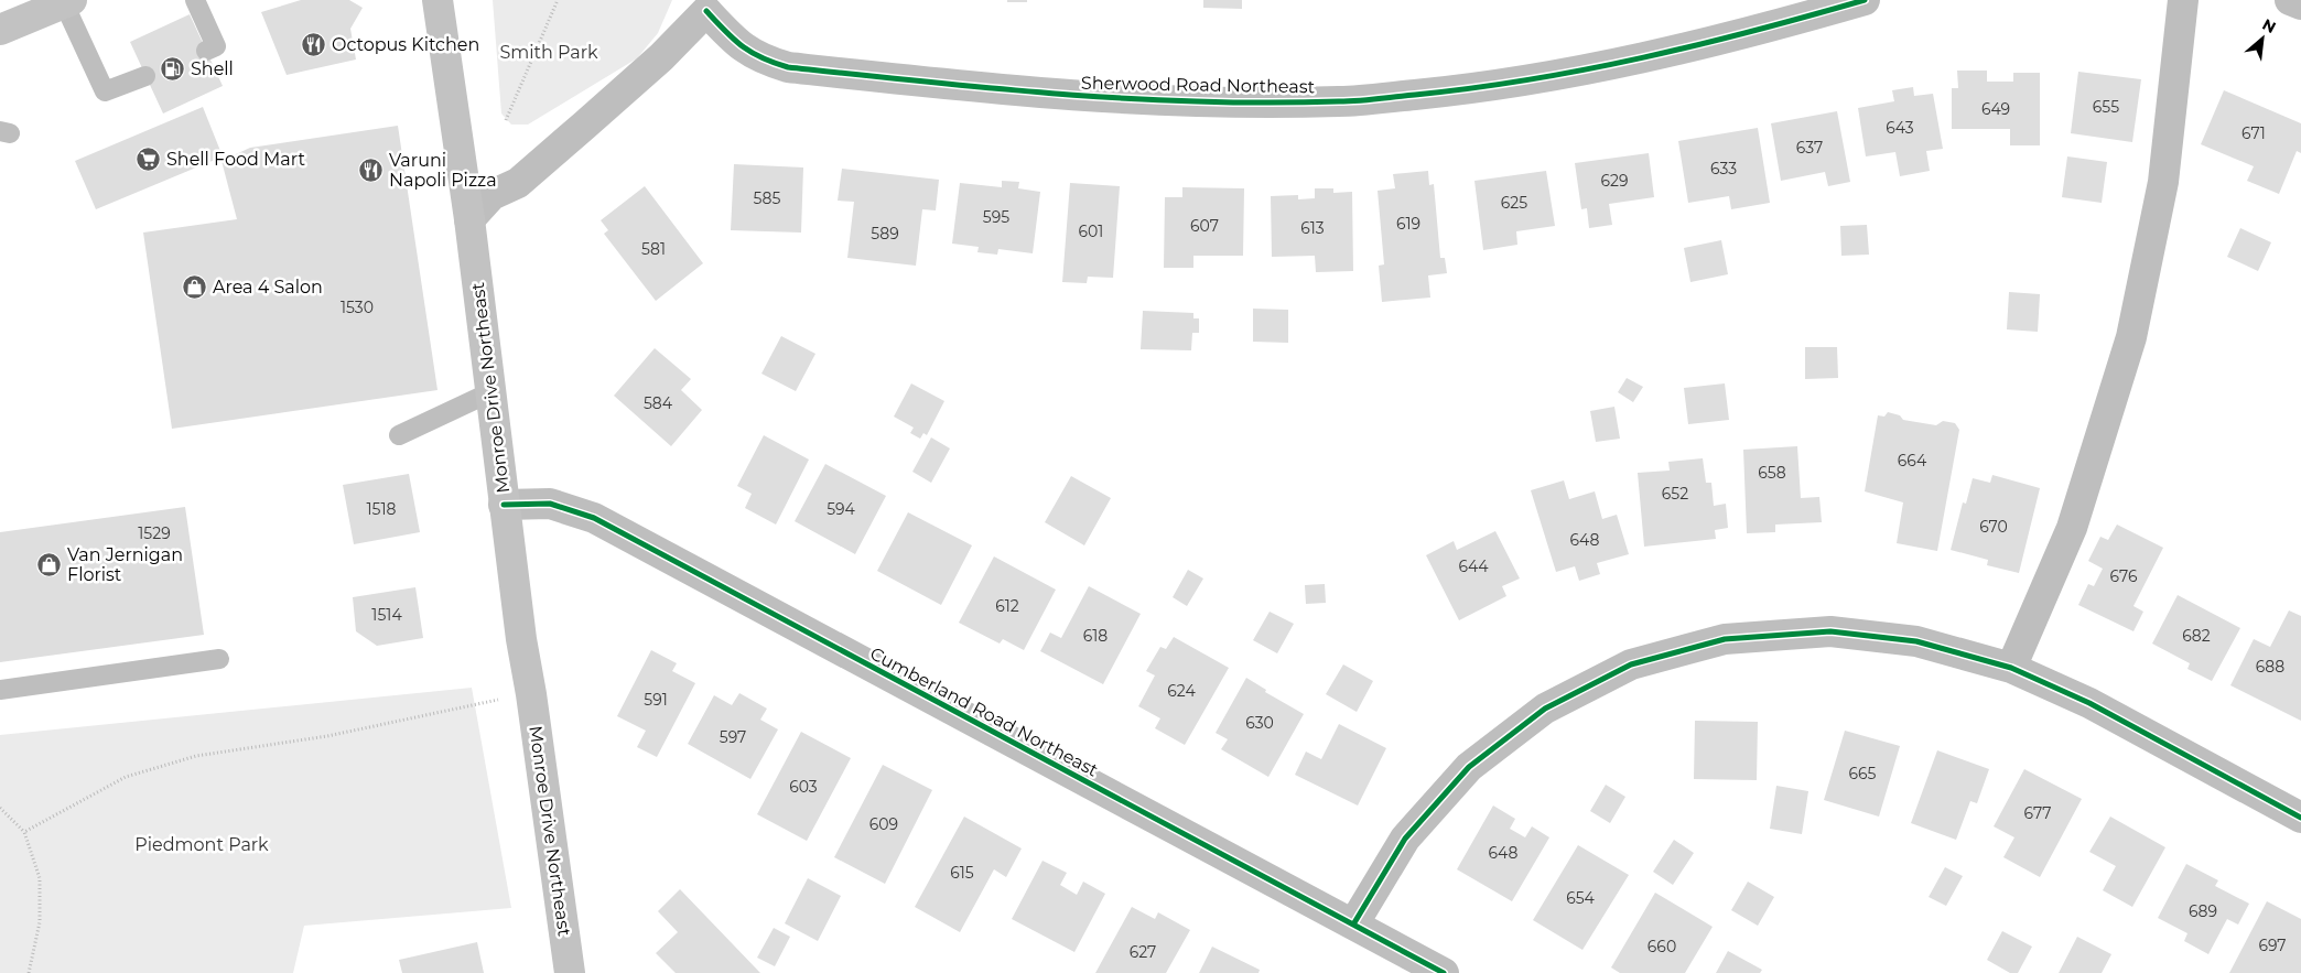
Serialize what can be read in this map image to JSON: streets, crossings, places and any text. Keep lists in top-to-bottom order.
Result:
{
  "streets": {
    "main road": ["Monroe Drive Northeast"],
    "street": ["Sherwood Road Northeast", "Cumberland Road Northeast"]
  },
  "crossings": [
    ["Sherwood Road Northeast", "Monroe Drive Northeast"],
    ["Monroe Drive Northeast", "Cumberland Road Northeast"]
  ],
  "parks": ["Smith Park", "Piedmont Park"],
  "places": {
    "restaurant": ["Octopus Kitchen", "Varuni Napoli Pizza"],
    "fuel station": ["Shell"],
    "supermarket": ["Shell Food Mart"],
    "shop": ["Area 4 Salon", "Van Jernigan Florist"]
  },
  "house_numbers": [
    "655",
    "649",
    "643",
    "671",
    "637",
    "633",
    "629",
    "585",
    "625",
    "595",
    "619",
    "607",
    "613",
    "601",
    "589",
    "581",
    "1530",
    "584",
    "664",
    "658",
    "652",
    "1518",
    "594",
    "670",
    "1529",
    "648",
    "644",
    "676",
    "612",
    "1514",
    "618",
    "682",
    "688",
    "624",
    "591",
    "630",
    "597",
    "665",
    "603",
    "677",
    "609",
    "648",
    "615",
    "654",
    "689",
    "697",
    "660",
    "627"
  ],
  "north": "top right"
}
